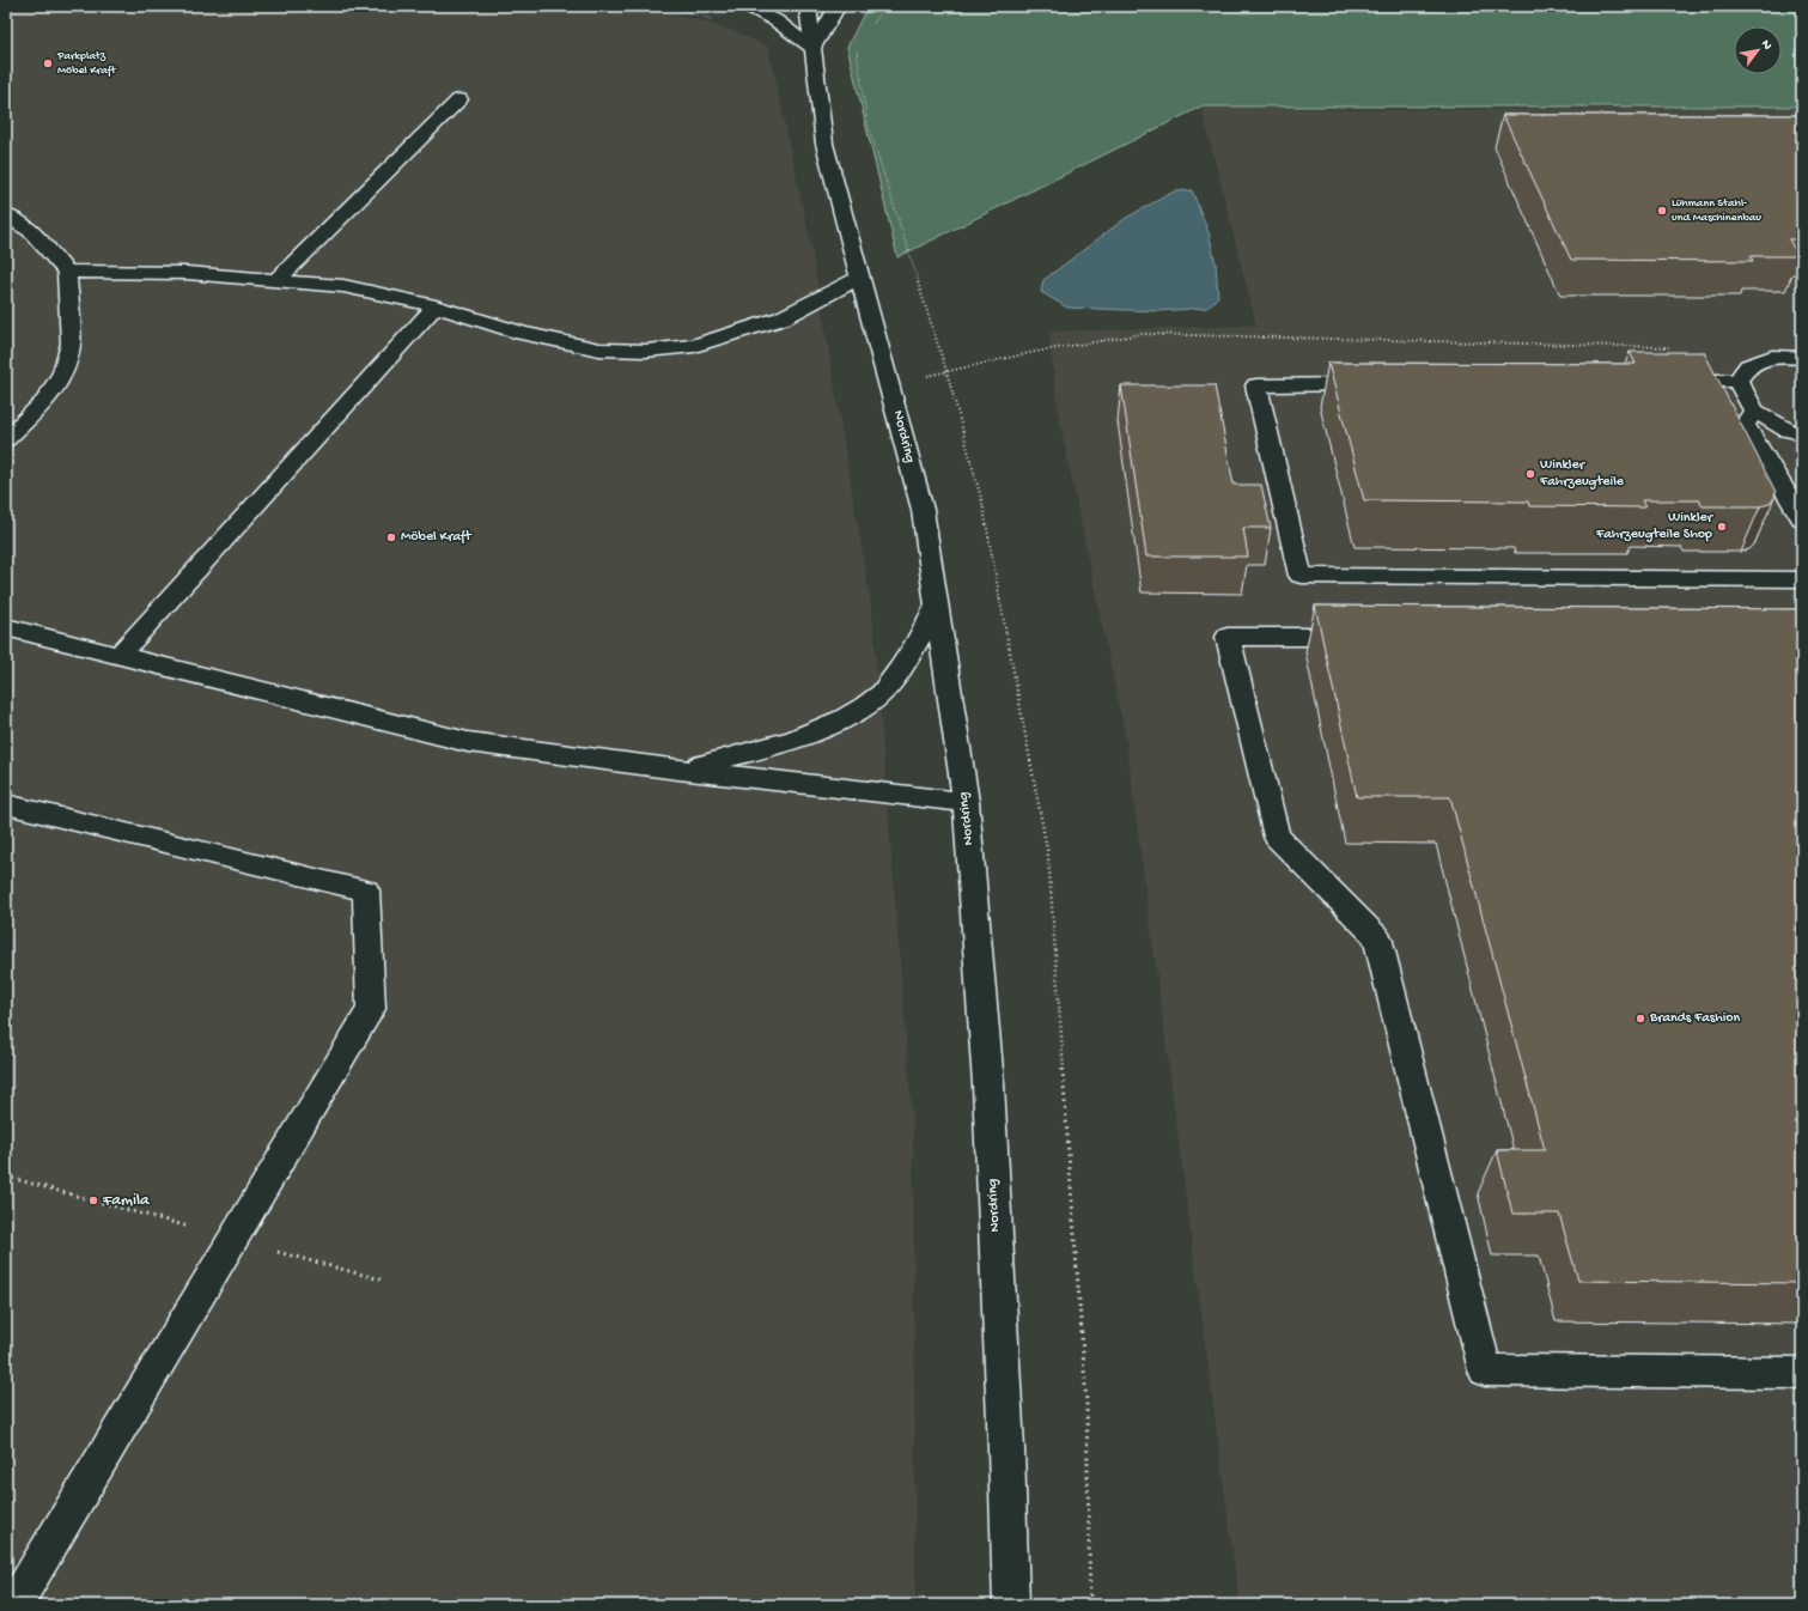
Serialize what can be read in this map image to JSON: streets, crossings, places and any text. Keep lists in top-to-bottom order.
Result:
{
  "streets": {
    "street": ["Nordring"]
  },
  "places": [
    "Parkplatz Möbel Kraft",
    "Lühmann Stahl- und Maschinenbau",
    "Winkler Fahrzeugteile",
    "Winkler Fahrzeugteile Shop",
    "Möbel Kraft",
    "Brands Fashion",
    "Famila"
  ],
  "north": "top right"
}
